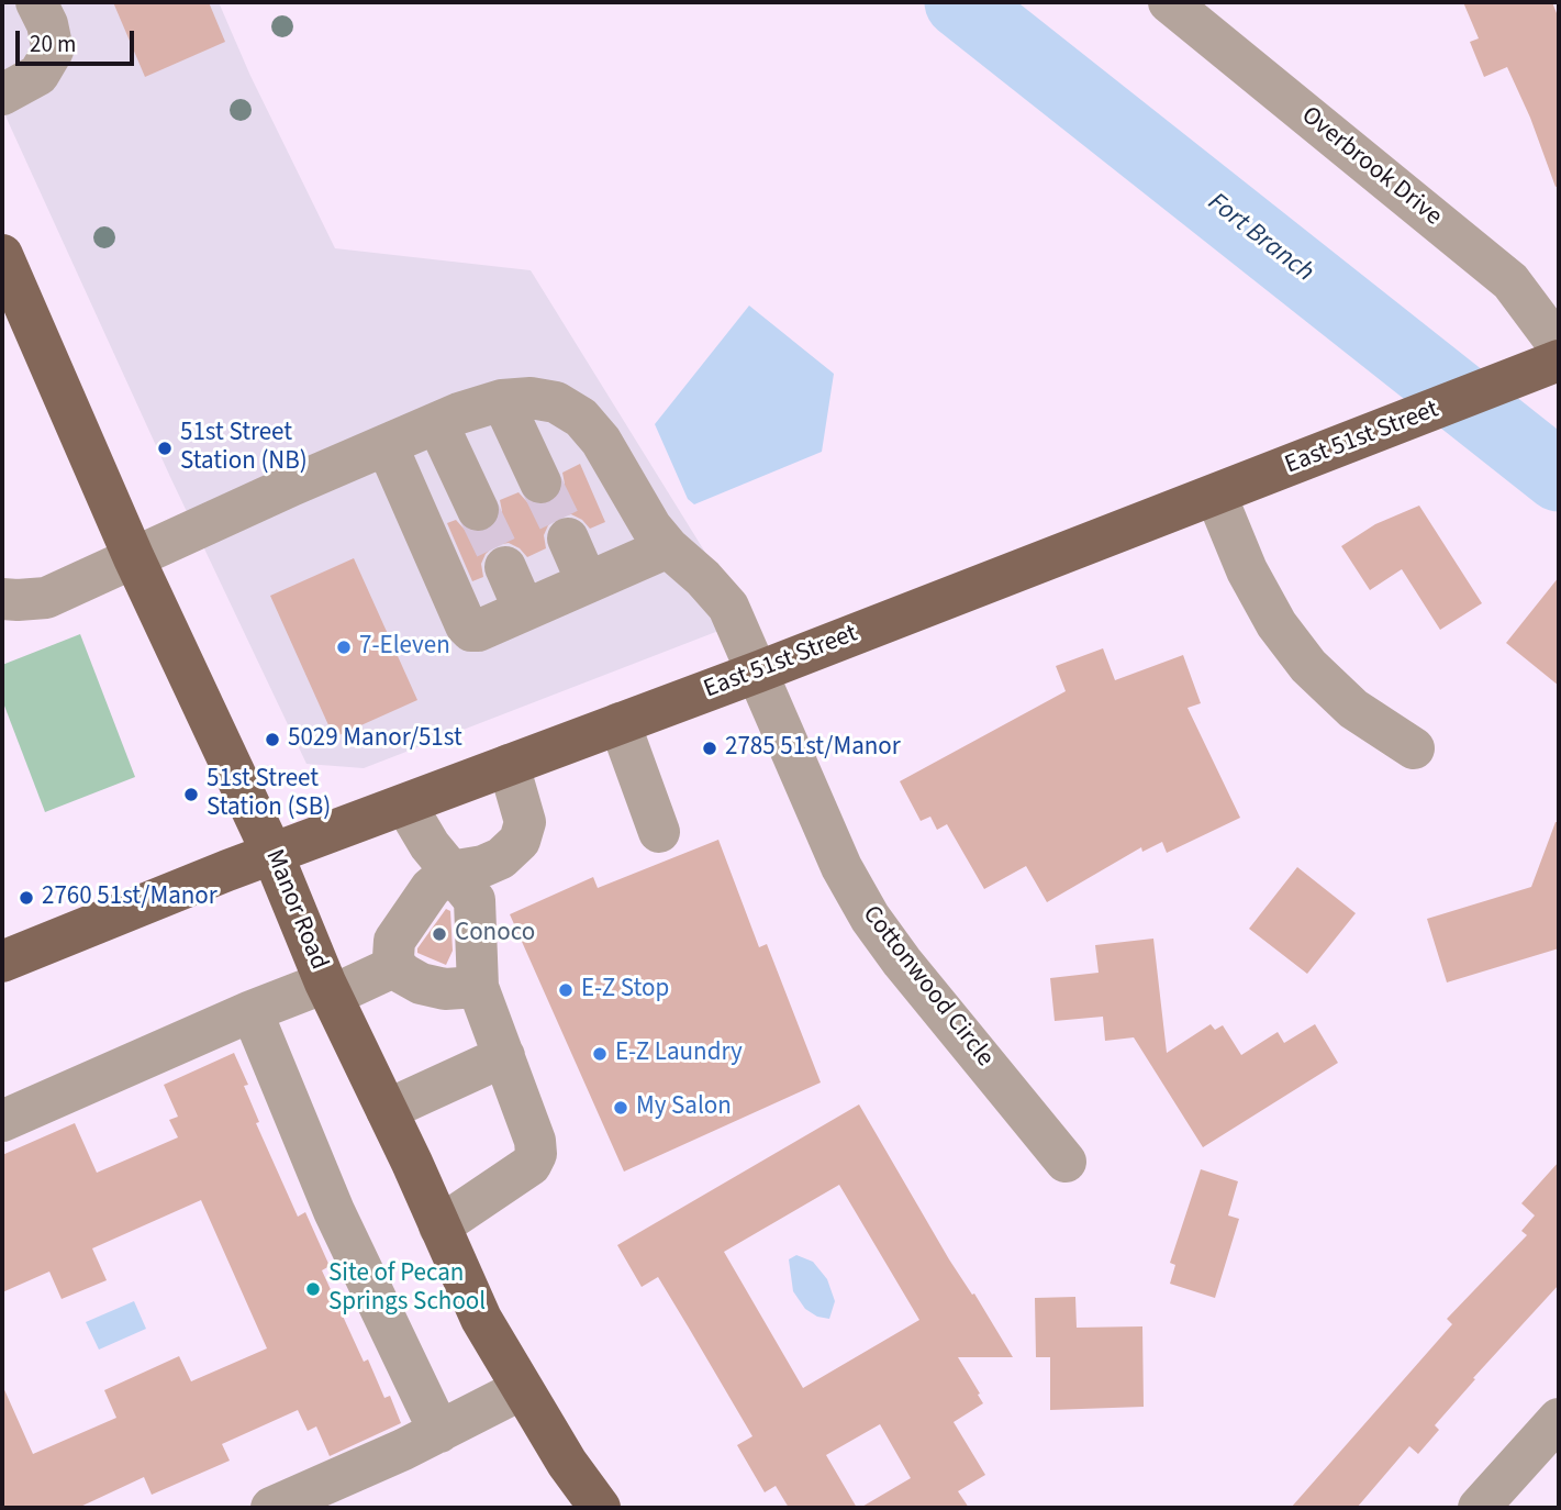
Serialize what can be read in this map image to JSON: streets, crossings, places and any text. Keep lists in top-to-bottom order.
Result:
{
  "streets": {
    "main road": ["East 51st Street", "Manor Road"],
    "street": ["Overbrook Drive", "Cottonwood Circle"]
  },
  "crossings": [
    ["East 51st Street", "Manor Road"],
    ["East 51st Street", "Cottonwood Circle"],
    ["Manor Road", "Cottonwood Circle"]
  ],
  "water": ["Fort Branch"],
  "places": [
    "51st Street Station (NB)",
    "7-Eleven",
    "5029 Manor/51st",
    "2785 51st/Manor",
    "51st Street Station (SB)",
    "2760 51st/Manor",
    "Conoco",
    "E-Z Stop",
    "E-Z Laundry",
    "My Salon",
    "Site of Pecan Springs School"
  ],
  "scale_bar": "20 m"
}
